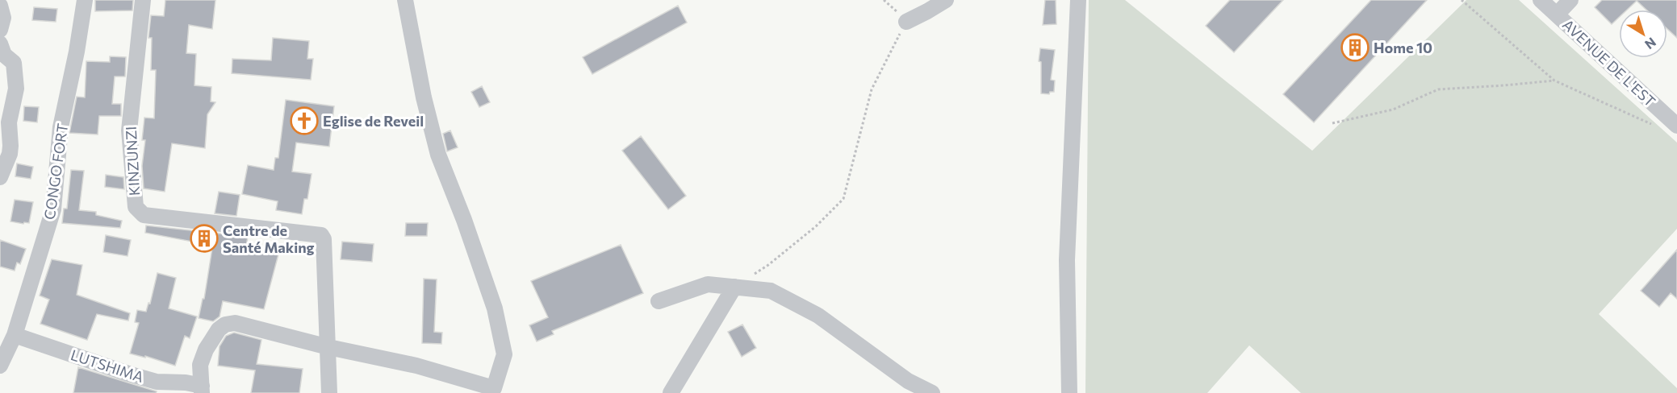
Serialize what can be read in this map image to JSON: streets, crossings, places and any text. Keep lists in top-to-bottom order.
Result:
{
  "streets": {
    "street": [
      "AVENUE DE L'EST",
      "KINZUNZI",
      "CONGO FORT",
      "LUTSHIMA"
    ]
  },
  "crossings": [
    ["CONGO FORT", "LUTSHIMA"]
  ],
  "places": {
    "building": ["Home 10", "Centre de Santé Making"],
    "church": ["Eglise de Reveil"]
  },
  "north": "bottom right"
}
